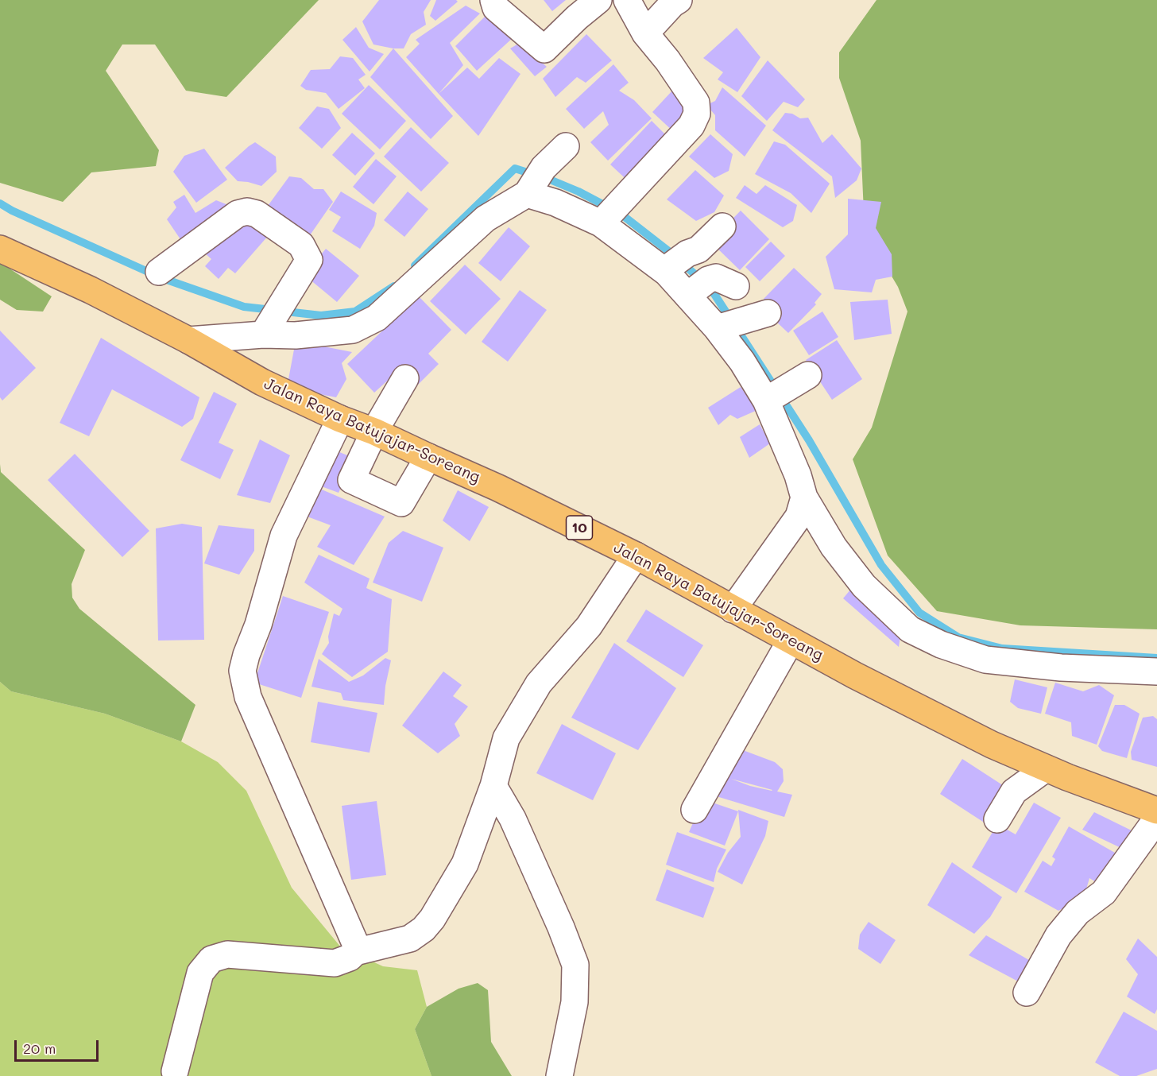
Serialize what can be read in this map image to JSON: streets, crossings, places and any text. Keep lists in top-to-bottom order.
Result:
{
  "streets": {
    "highway": ["Jalan Raya Batujajar-Soreang", "10"]
  },
  "scale_bar": "20 m"
}
